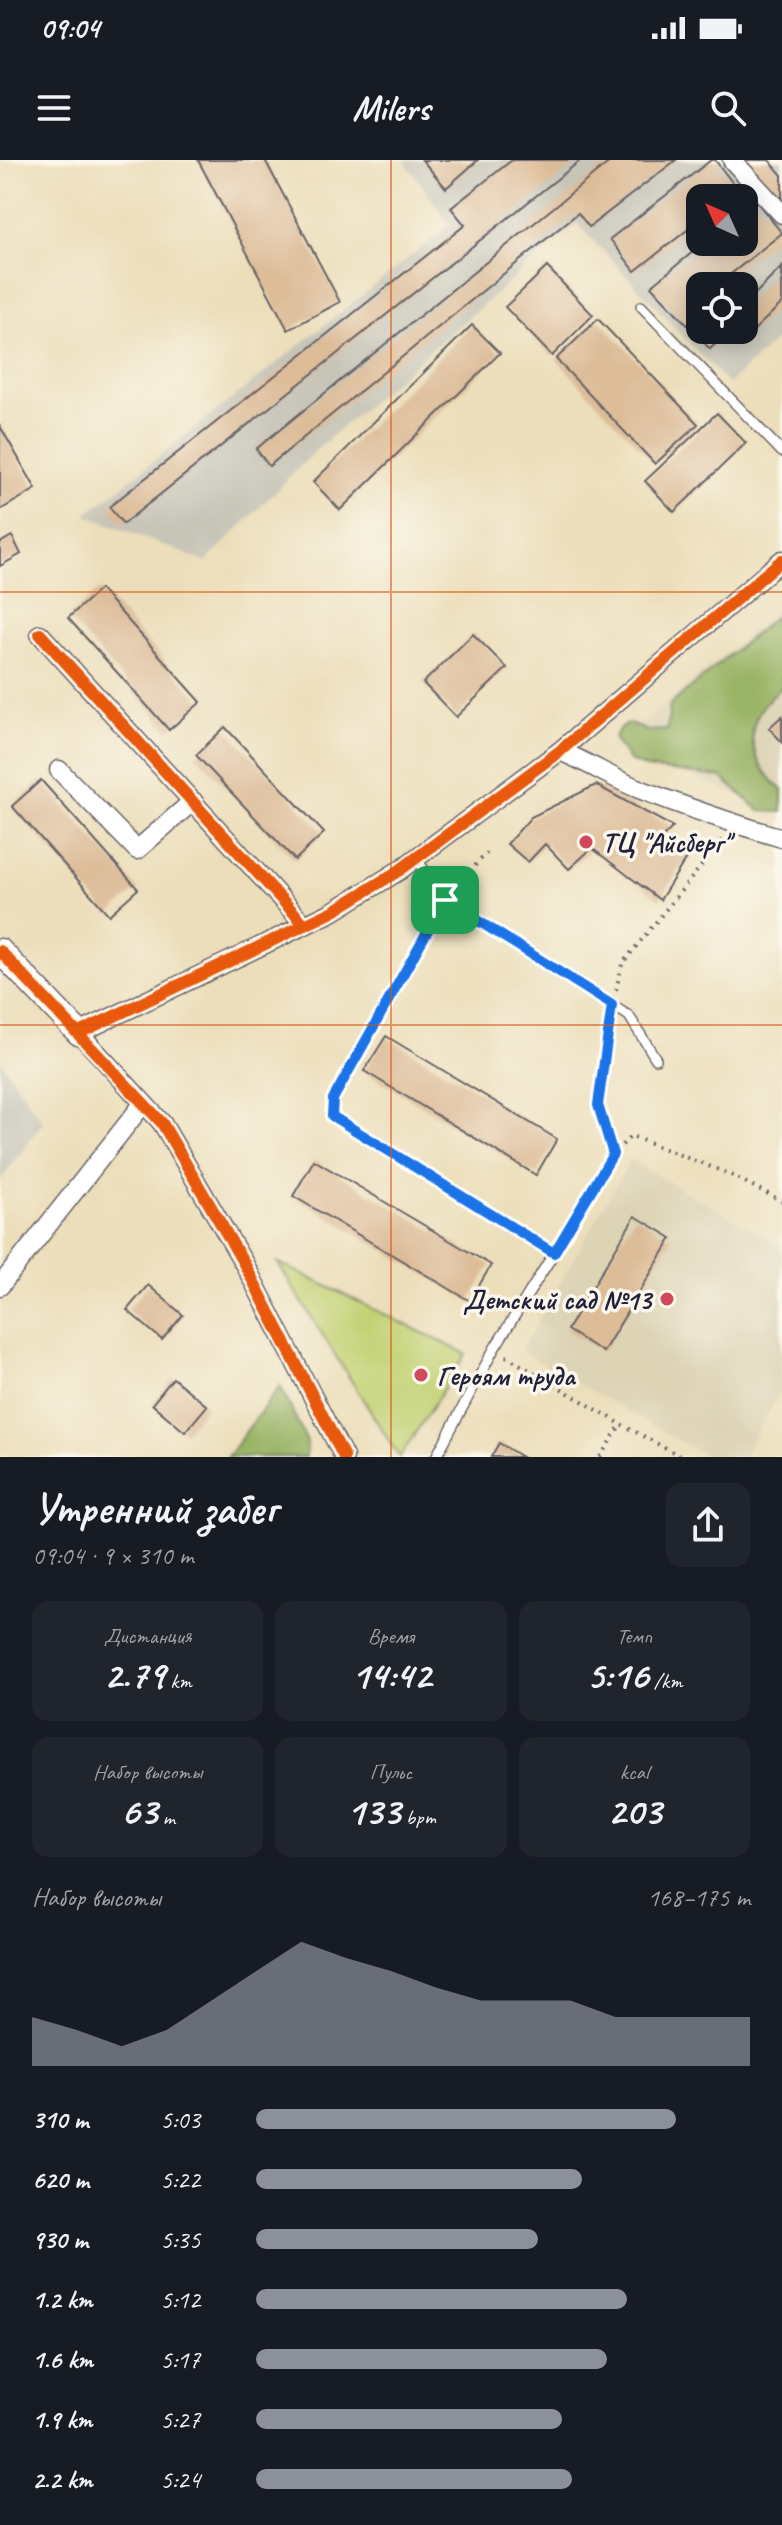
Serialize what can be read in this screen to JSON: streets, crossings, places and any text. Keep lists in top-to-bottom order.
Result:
{
  "places": ["ТЦ \"Айсберг\"", "Детский сад №13", "Героям труда"],
  "north": "top left",
  "page": {
    "status": "09:04",
    "header": "Milers",
    "heading": ["Утренний забег", "09:04 · 9 × 310 m"],
    "stats": [
      ["Дистанция", "2.79 km"],
      ["Время", "14:42"],
      ["Темп", "5:16 /km"],
      ["Набор высоты", "63 m"],
      ["Пульс", "133 bpm"],
      ["kcal", "203"]
    ],
    "chart": ["Набор высоты", "168–175 m"],
    "list": [
      {
        "name": "310 m",
        "note": "5:03"
      },
      {
        "name": "620 m",
        "note": "5:22"
      },
      {
        "name": "930 m",
        "note": "5:35"
      },
      {
        "name": "1.2 km",
        "note": "5:12"
      },
      {
        "name": "1.6 km",
        "note": "5:17"
      },
      {
        "name": "1.9 km",
        "note": "5:27"
      },
      {
        "name": "2.2 km",
        "note": "5:24"
      }
    ]
  }
}
